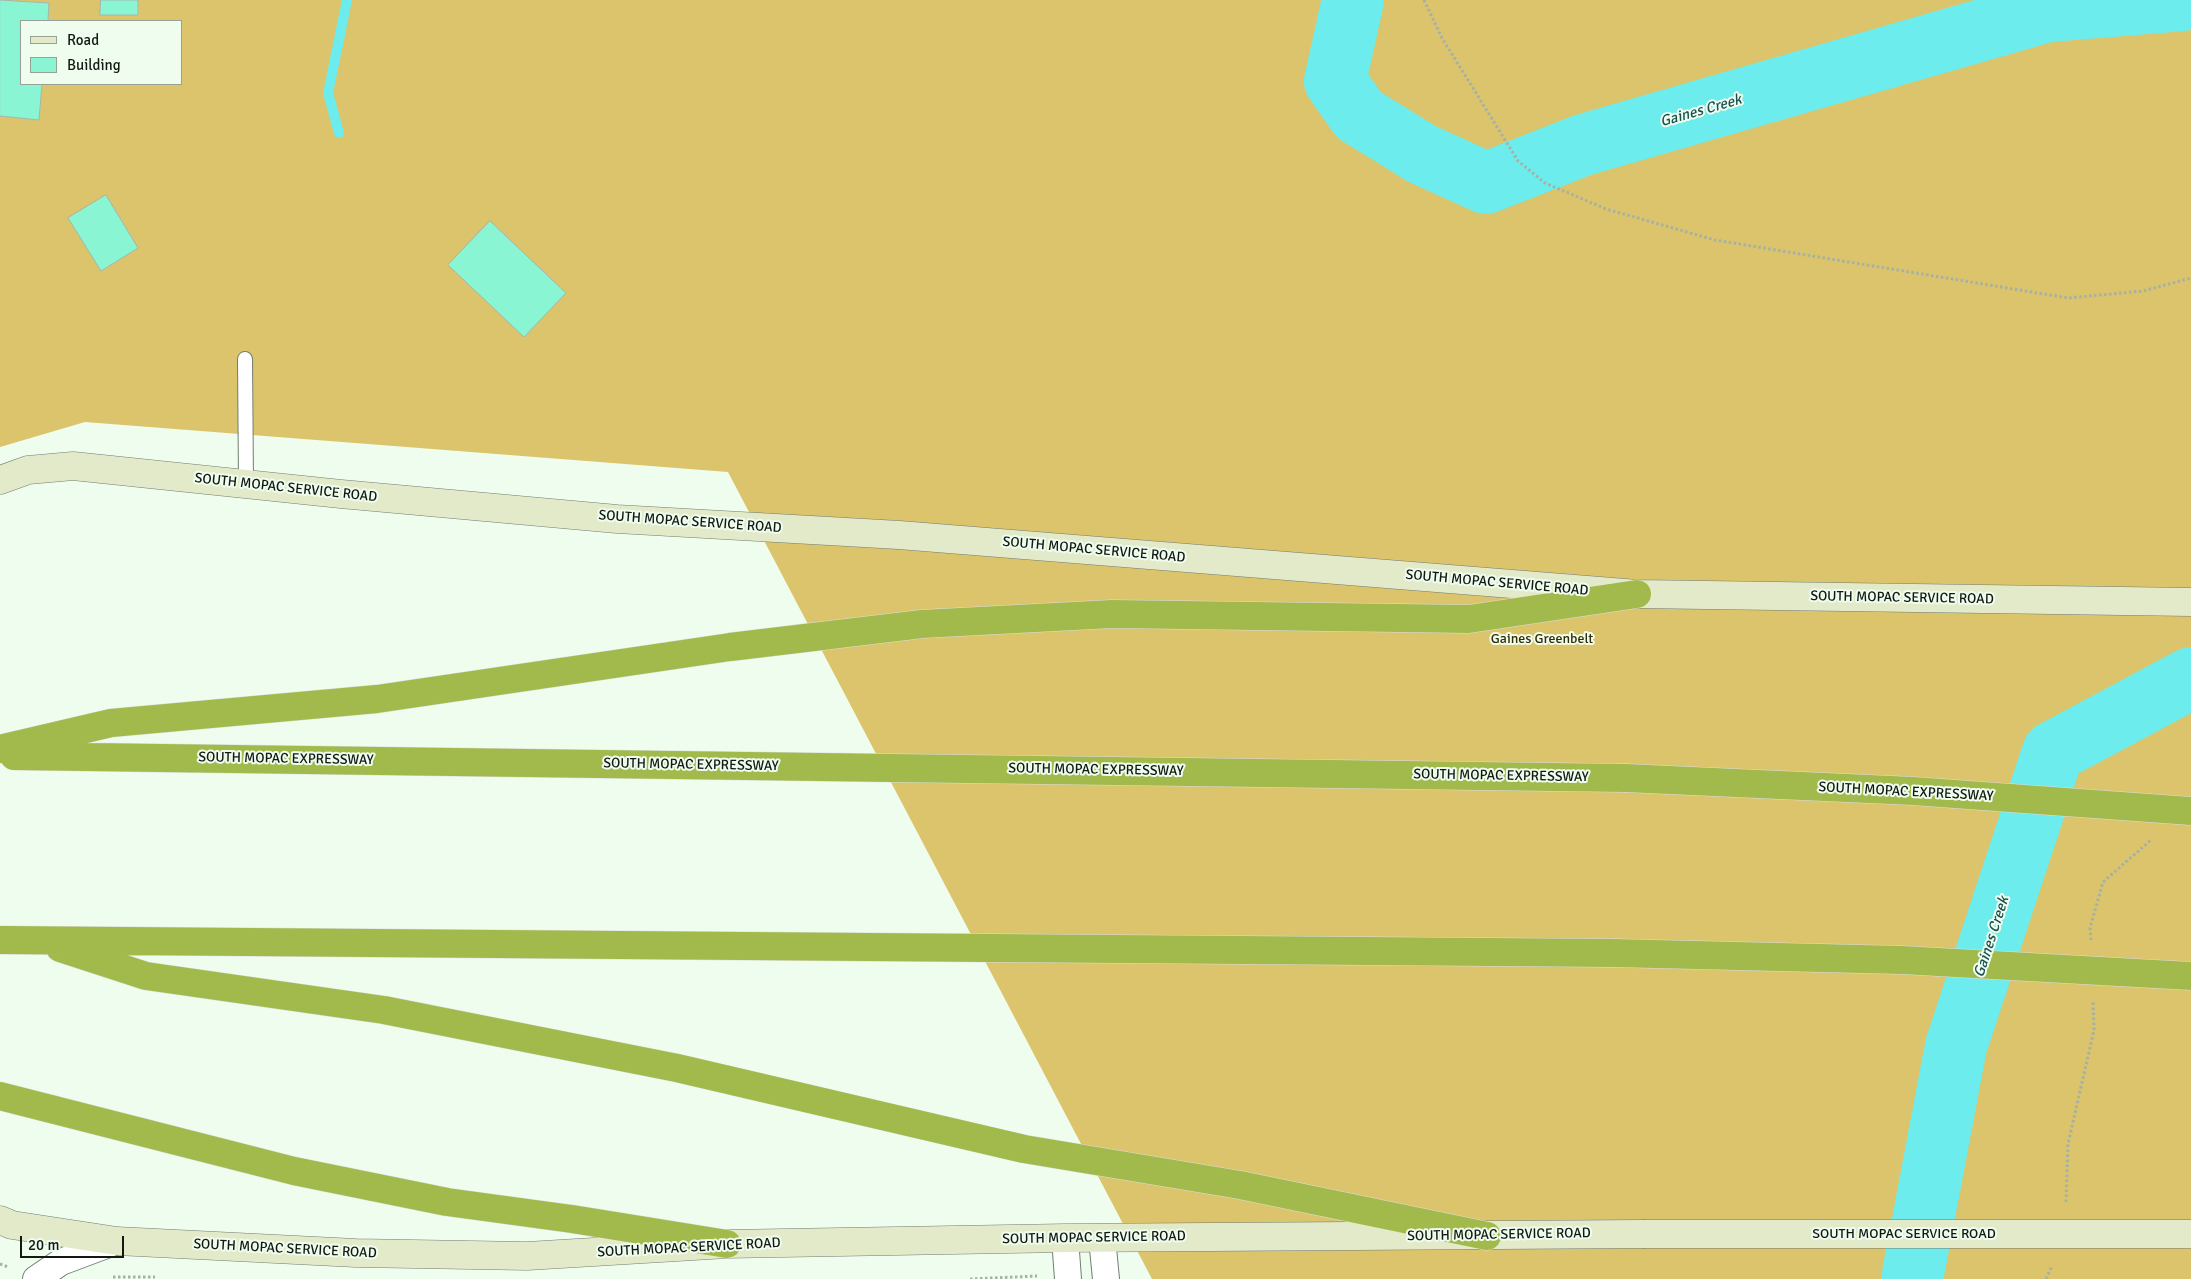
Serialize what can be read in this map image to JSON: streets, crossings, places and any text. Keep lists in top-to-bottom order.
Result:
{
  "streets": {
    "highway": ["SOUTH MOPAC EXPRESSWAY"],
    "main road": ["SOUTH MOPAC SERVICE ROAD"]
  },
  "water": ["Gaines Creek"],
  "parks": ["Gaines Greenbelt"],
  "legend": ["Road", "Building"],
  "scale_bar": "20 m"
}
